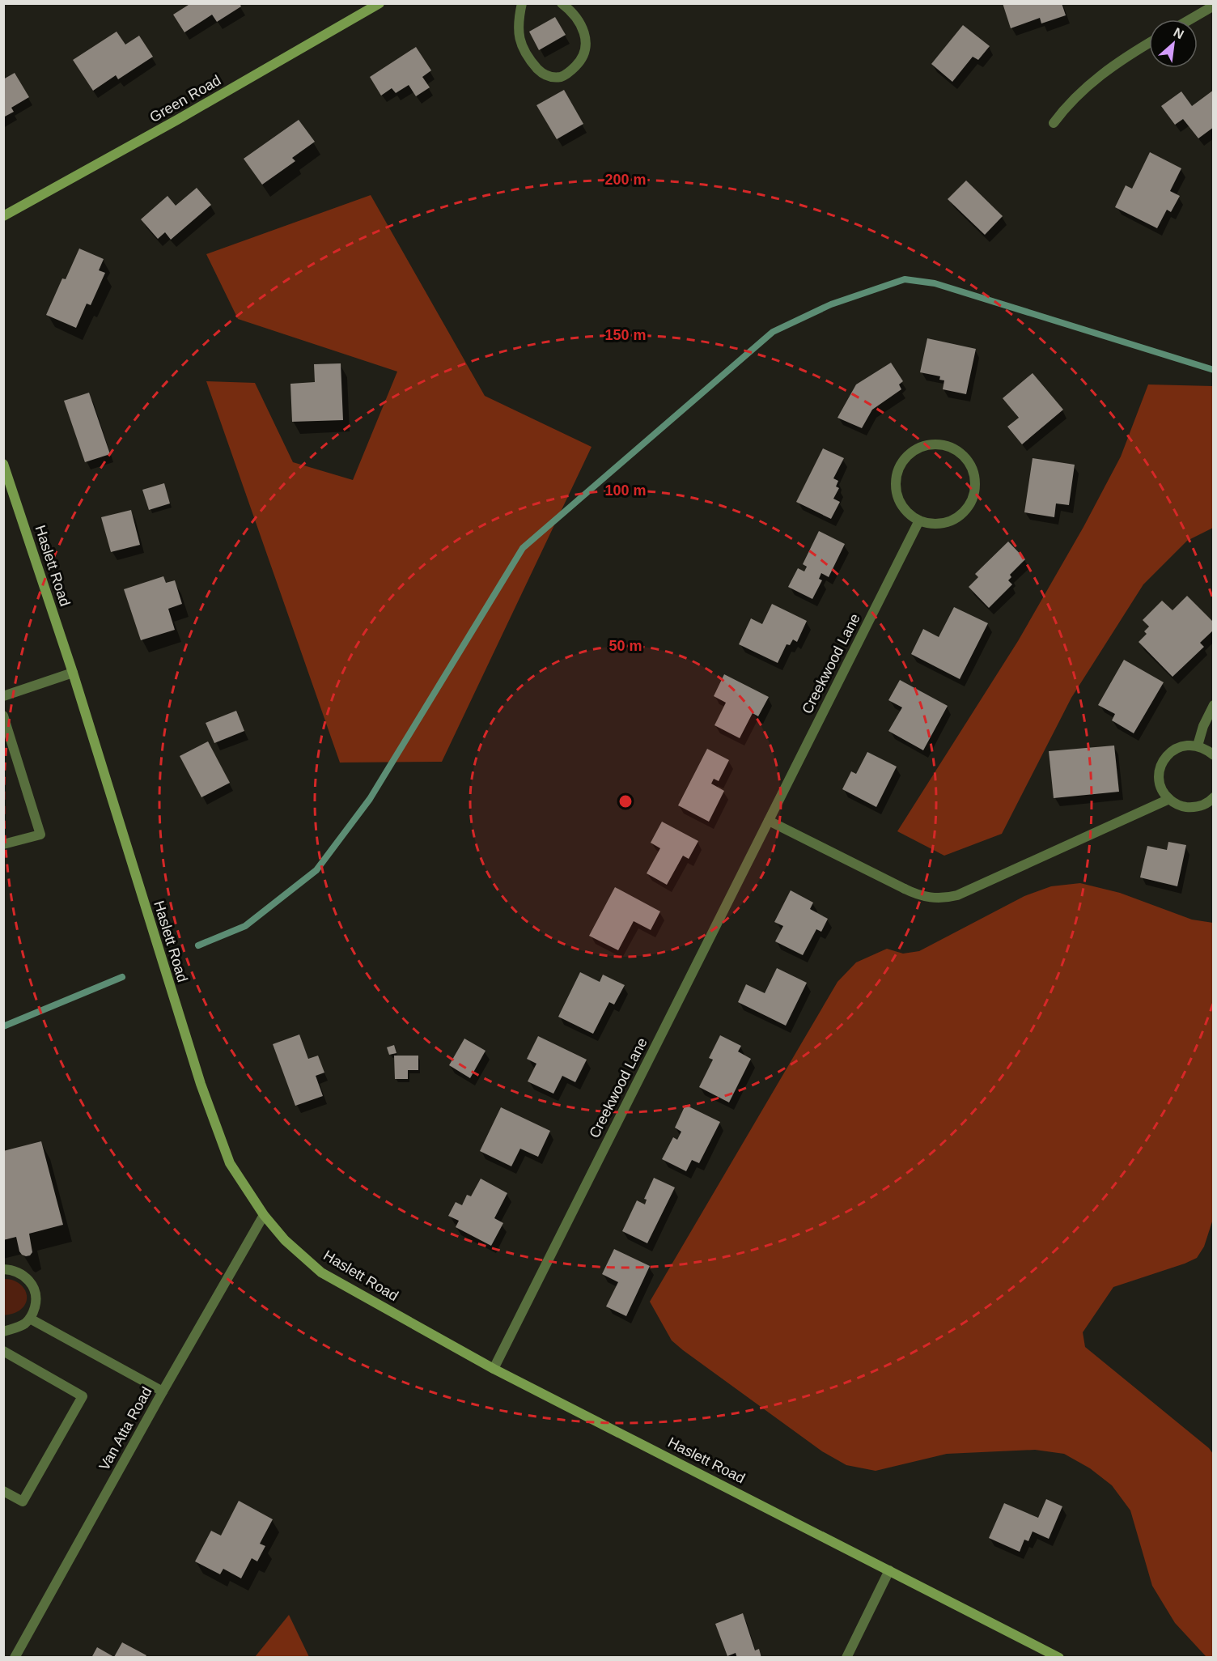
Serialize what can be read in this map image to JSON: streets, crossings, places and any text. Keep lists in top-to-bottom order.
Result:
{
  "streets": {
    "street": [
      "Green Road",
      "Haslett Road",
      "Creekwood Lane",
      "Van Atta Road"
    ]
  },
  "crossings": [
    ["Haslett Road", "Creekwood Lane"],
    ["Haslett Road", "Van Atta Road"]
  ],
  "north": "top right",
  "rings": [
    "200 m",
    "150 m",
    "100 m",
    "50 m"
  ]
}
